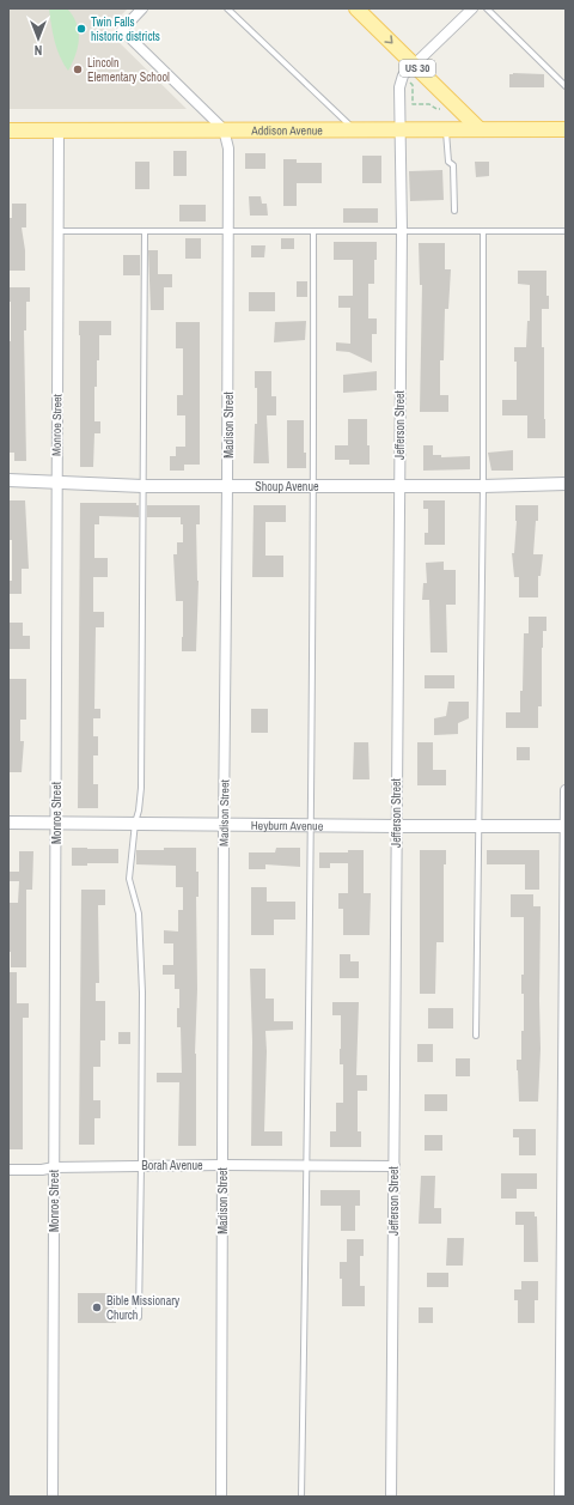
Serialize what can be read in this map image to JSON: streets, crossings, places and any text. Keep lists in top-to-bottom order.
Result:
{
  "streets": {
    "main road": ["US 30", "Addison Avenue"],
    "street": [
      "Monroe Street",
      "Madison Street",
      "Jefferson Street",
      "Shoup Avenue",
      "Heyburn Avenue",
      "Borah Avenue"
    ]
  },
  "crossings": [
    ["US 30", "Addison Avenue"],
    ["US 30", "Jefferson Street"],
    ["Addison Avenue", "Monroe Street"],
    ["Addison Avenue", "Madison Street"],
    ["Addison Avenue", "Jefferson Street"],
    ["Monroe Street", "Shoup Avenue"],
    ["Monroe Street", "Heyburn Avenue"],
    ["Monroe Street", "Borah Avenue"],
    ["Madison Street", "Shoup Avenue"],
    ["Madison Street", "Heyburn Avenue"],
    ["Madison Street", "Borah Avenue"],
    ["Jefferson Street", "Shoup Avenue"],
    ["Jefferson Street", "Heyburn Avenue"],
    ["Jefferson Street", "Borah Avenue"]
  ],
  "places": ["Twin Falls historic districts", "Lincoln Elementary School", "Bible Missionary Church"],
  "north": "bottom"
}
